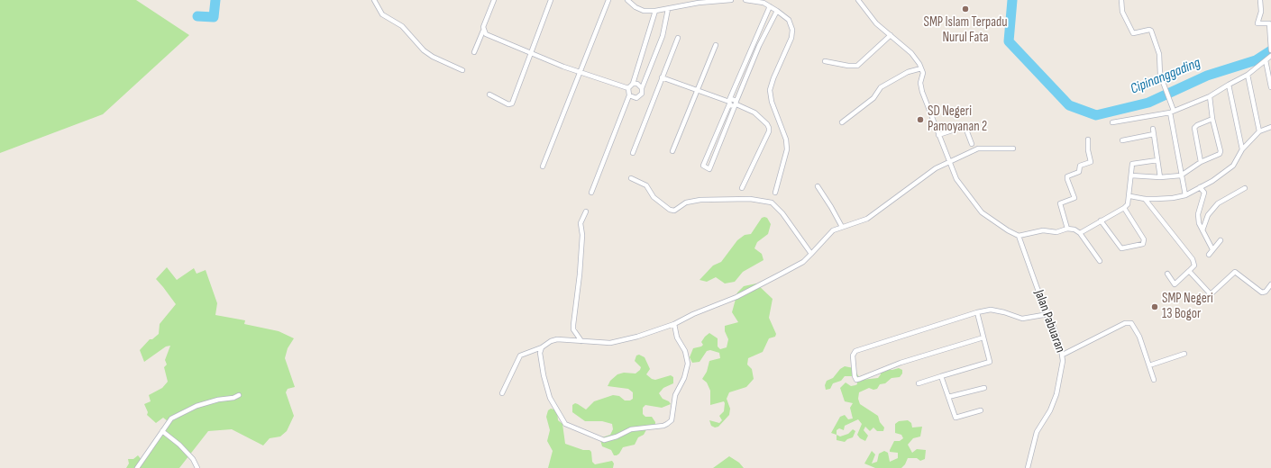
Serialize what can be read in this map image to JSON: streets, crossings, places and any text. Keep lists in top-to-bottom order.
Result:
{
  "streets": {
    "street": ["Jalan Pabuaran"]
  },
  "water": ["Cipinanggading"],
  "places": ["SMP Islam Terpadu Nurul Fata", "SD Negeri Pamoyanan 2", "SMP Negeri 13 Bogor"]
}
